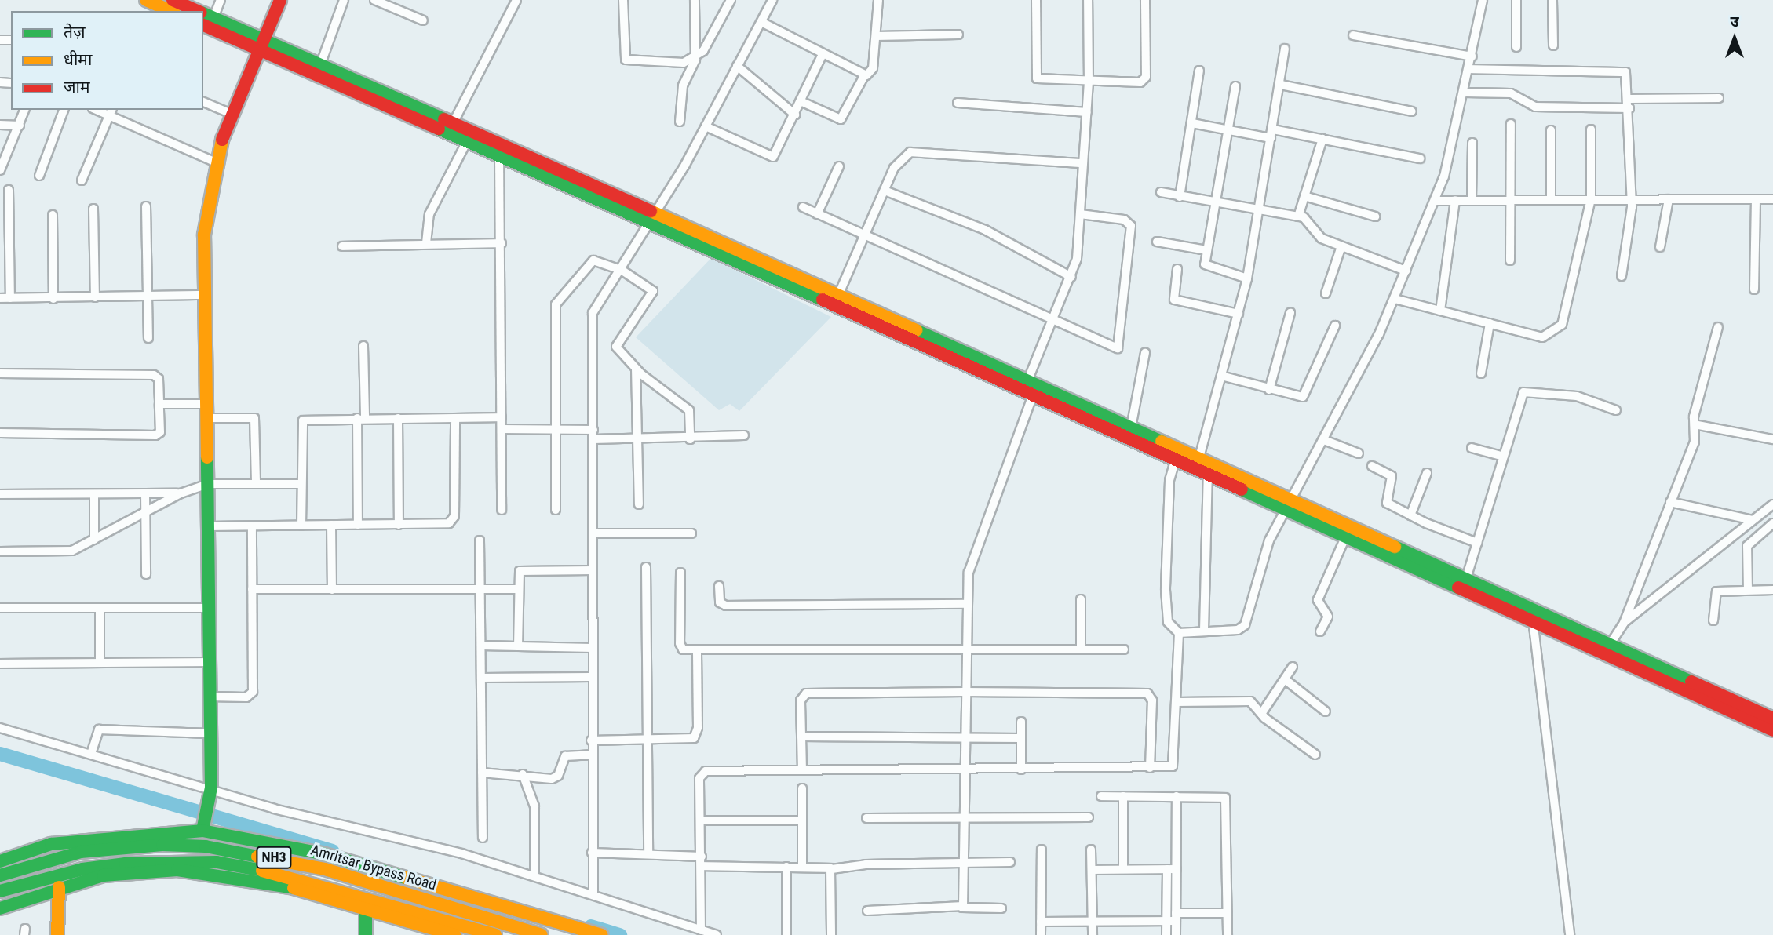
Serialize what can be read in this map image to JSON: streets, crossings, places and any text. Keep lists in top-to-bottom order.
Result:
{
  "streets": {
    "main road": ["NH3", "Amritsar Bypass Road"]
  },
  "legend": ["तेज़", "धीमा", "जाम"],
  "north": "top"
}
